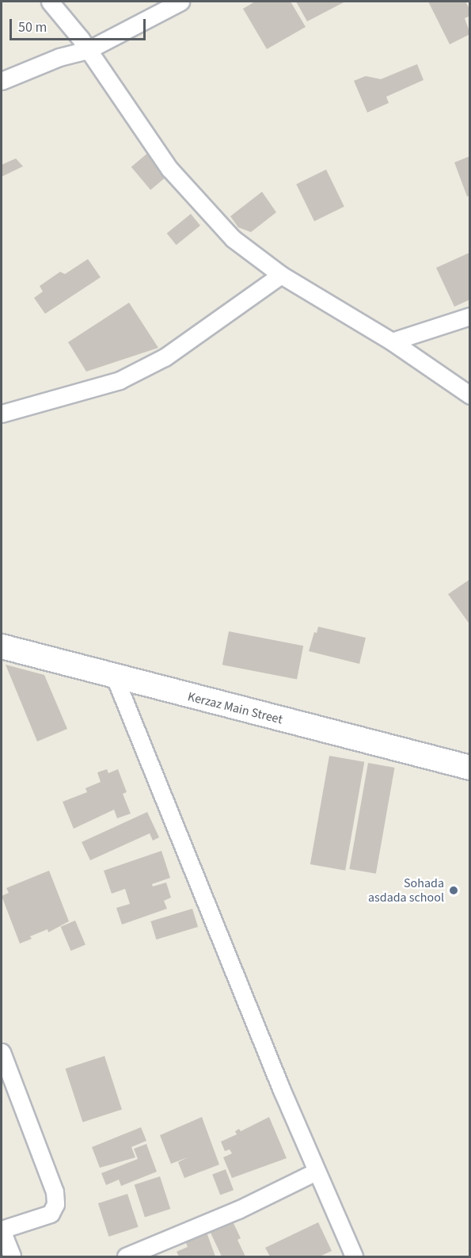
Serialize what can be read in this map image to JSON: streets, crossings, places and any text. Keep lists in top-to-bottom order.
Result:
{
  "streets": {
    "street": ["Kerzaz Main Street"]
  },
  "places": ["Sohada asdada school"],
  "scale_bar": "50 m"
}
